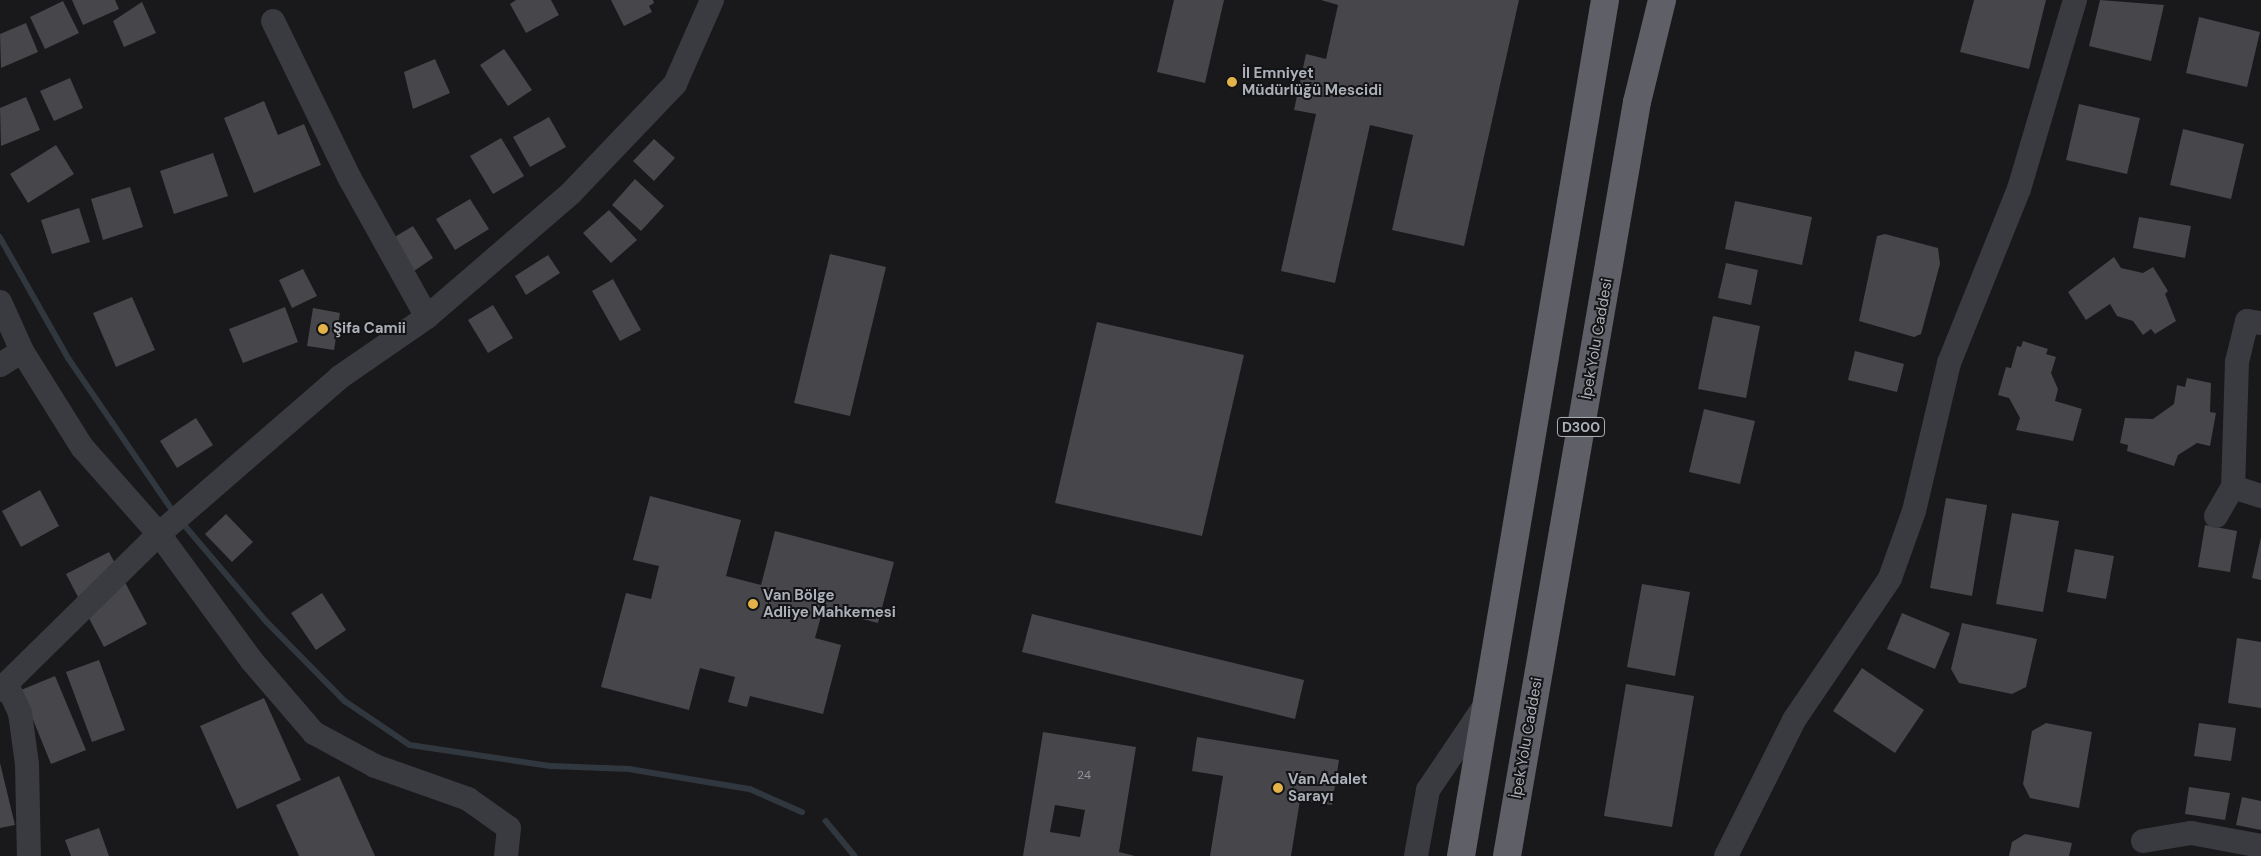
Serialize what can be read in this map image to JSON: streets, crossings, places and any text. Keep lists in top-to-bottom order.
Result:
{
  "streets": {
    "highway": ["İpek Yolu Caddesi", "D300"]
  },
  "places": [
    "İl Emniyet Müdürlüğü Mescidi",
    "Şifa Camii",
    "Van Bölge Adliye Mahkemesi",
    "Van Adalet Sarayı"
  ],
  "house_numbers": ["24"]
}
